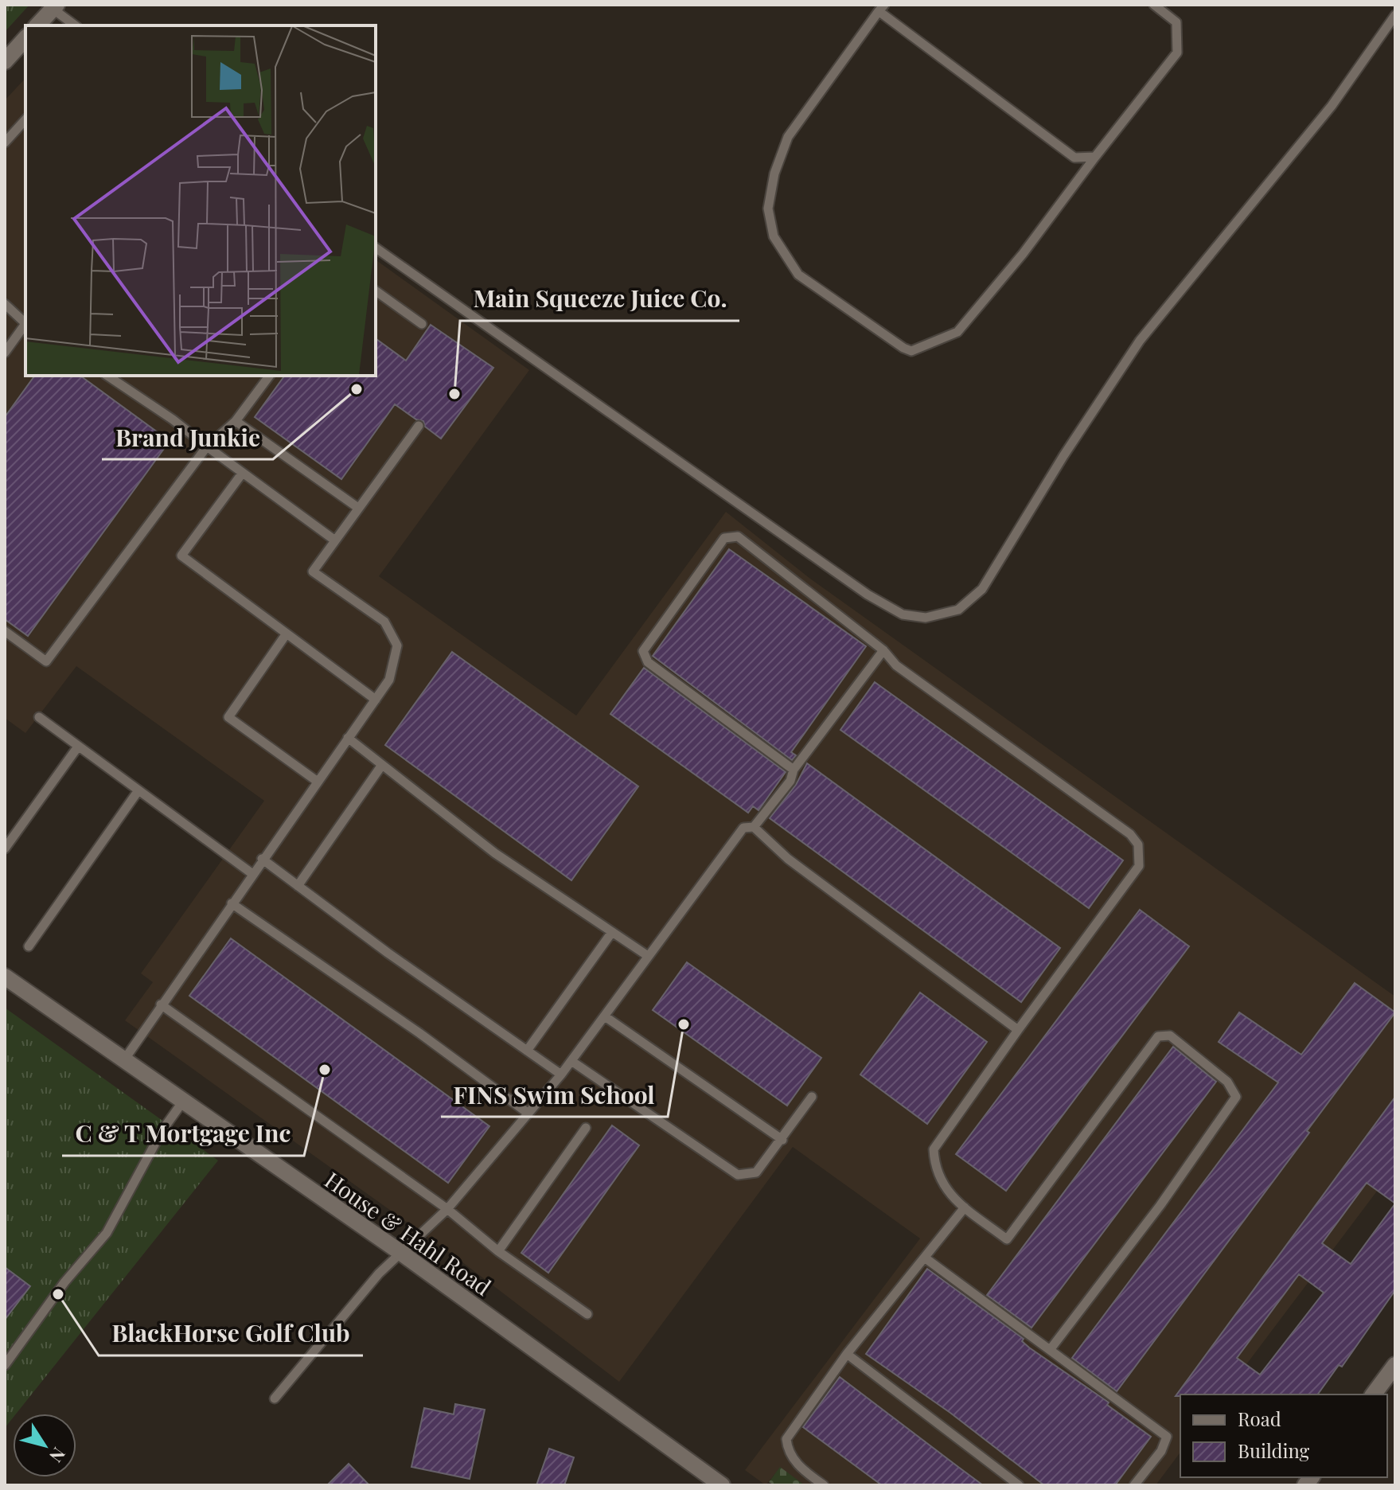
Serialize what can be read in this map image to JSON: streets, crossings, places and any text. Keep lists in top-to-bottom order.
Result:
{
  "streets": {
    "street": ["House & Hahl Road"]
  },
  "places": [
    "Brand Junkie",
    "Main Squeeze Juice Co.",
    "FINS Swim School",
    "C & T Mortgage Inc",
    "BlackHorse Golf Club"
  ],
  "legend": ["Road", "Building"],
  "north": "bottom right"
}
